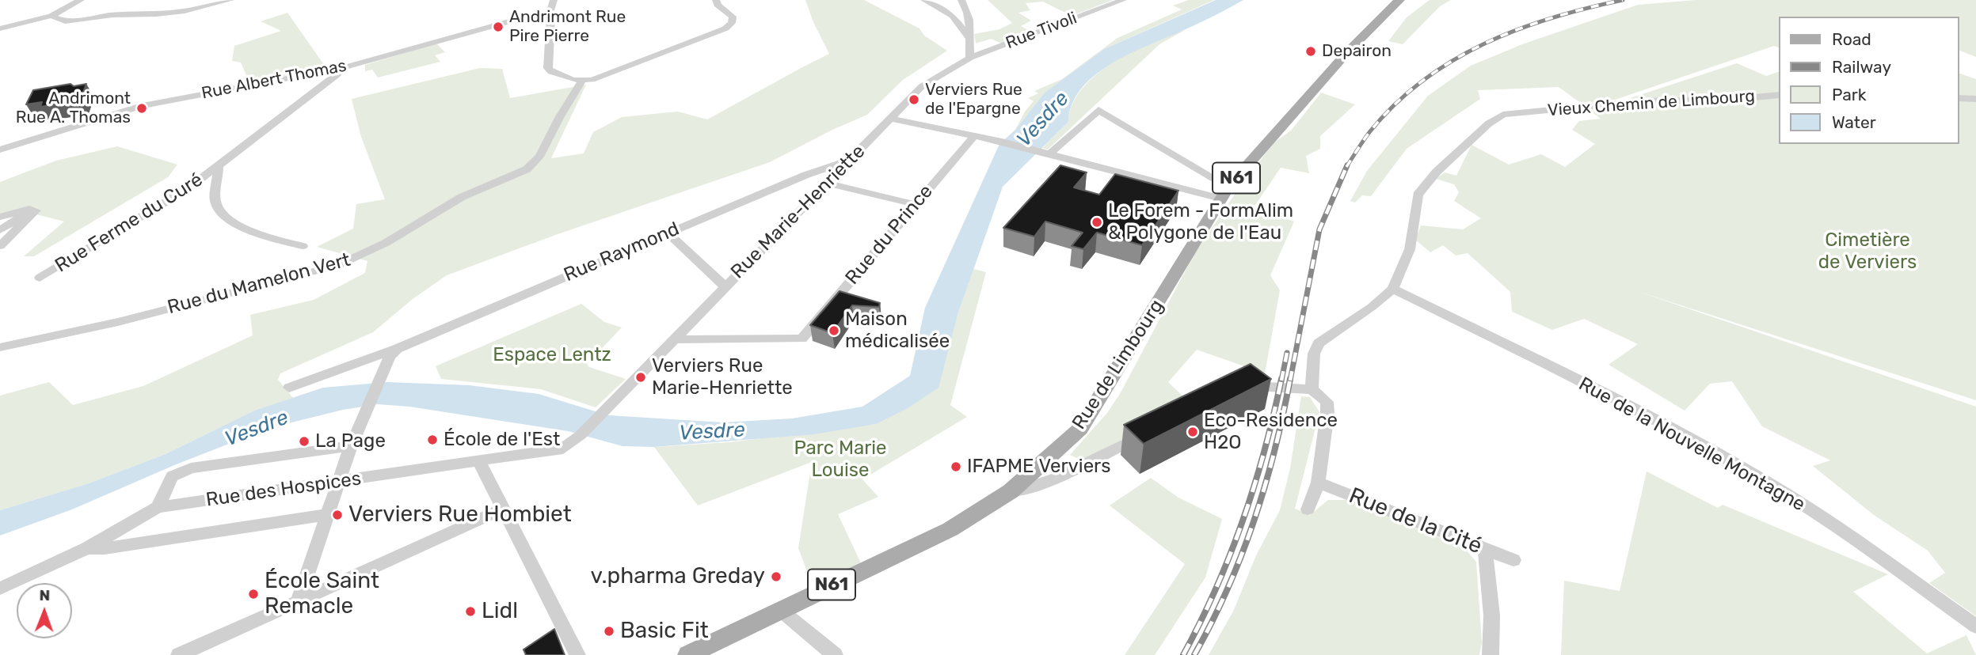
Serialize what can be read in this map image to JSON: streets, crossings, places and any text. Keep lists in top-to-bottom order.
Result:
{
  "streets": {
    "main road": ["N61", "Rue de Limbourg"],
    "street": [
      "Rue Tivoli",
      "Rue Albert Thomas",
      "Vieux Chemin de Limbourg",
      "Rue Marie-Henriette",
      "Rue Ferme du Curé",
      "Rue du Prince",
      "Rue Raymond",
      "Rue du Mamelon Vert",
      "Rue de la Nouvelle Montagne",
      "Rue des Hospices",
      "Rue de la Cité"
    ]
  },
  "crossings": [
    ["Rue Tivoli", "Rue Marie-Henriette"],
    ["Rue Albert Thomas", "Rue Ferme du Curé"],
    ["Vieux Chemin de Limbourg", "Rue de la Nouvelle Montagne"],
    ["Rue Marie-Henriette", "Rue du Prince"],
    ["Rue Marie-Henriette", "Rue Raymond"],
    ["Rue Marie-Henriette", "Rue des Hospices"]
  ],
  "water": ["Vesdre"],
  "parks": ["Cimetière de Verviers", "Espace Lentz", "Parc Marie Louise"],
  "places": [
    "Andrimont Rue Pire Pierre",
    "Depairon",
    "Verviers Rue de l'Epargne",
    "Andrimont Rue A. Thomas",
    "Le Forem - FormAlim & Polygone de l'Eau",
    "Maison médicalisée",
    "Verviers Rue Marie-Henriette",
    "Eco-Residence H2O",
    "École de l'Est",
    "La Page",
    "IFAPME Verviers",
    "Verviers Rue Hombiet",
    "v.pharma Greday",
    "École Saint Remacle",
    "Lidl",
    "Basic Fit"
  ],
  "legend": [
    "Road",
    "Railway",
    "Park",
    "Water"
  ],
  "north": "top"
}
